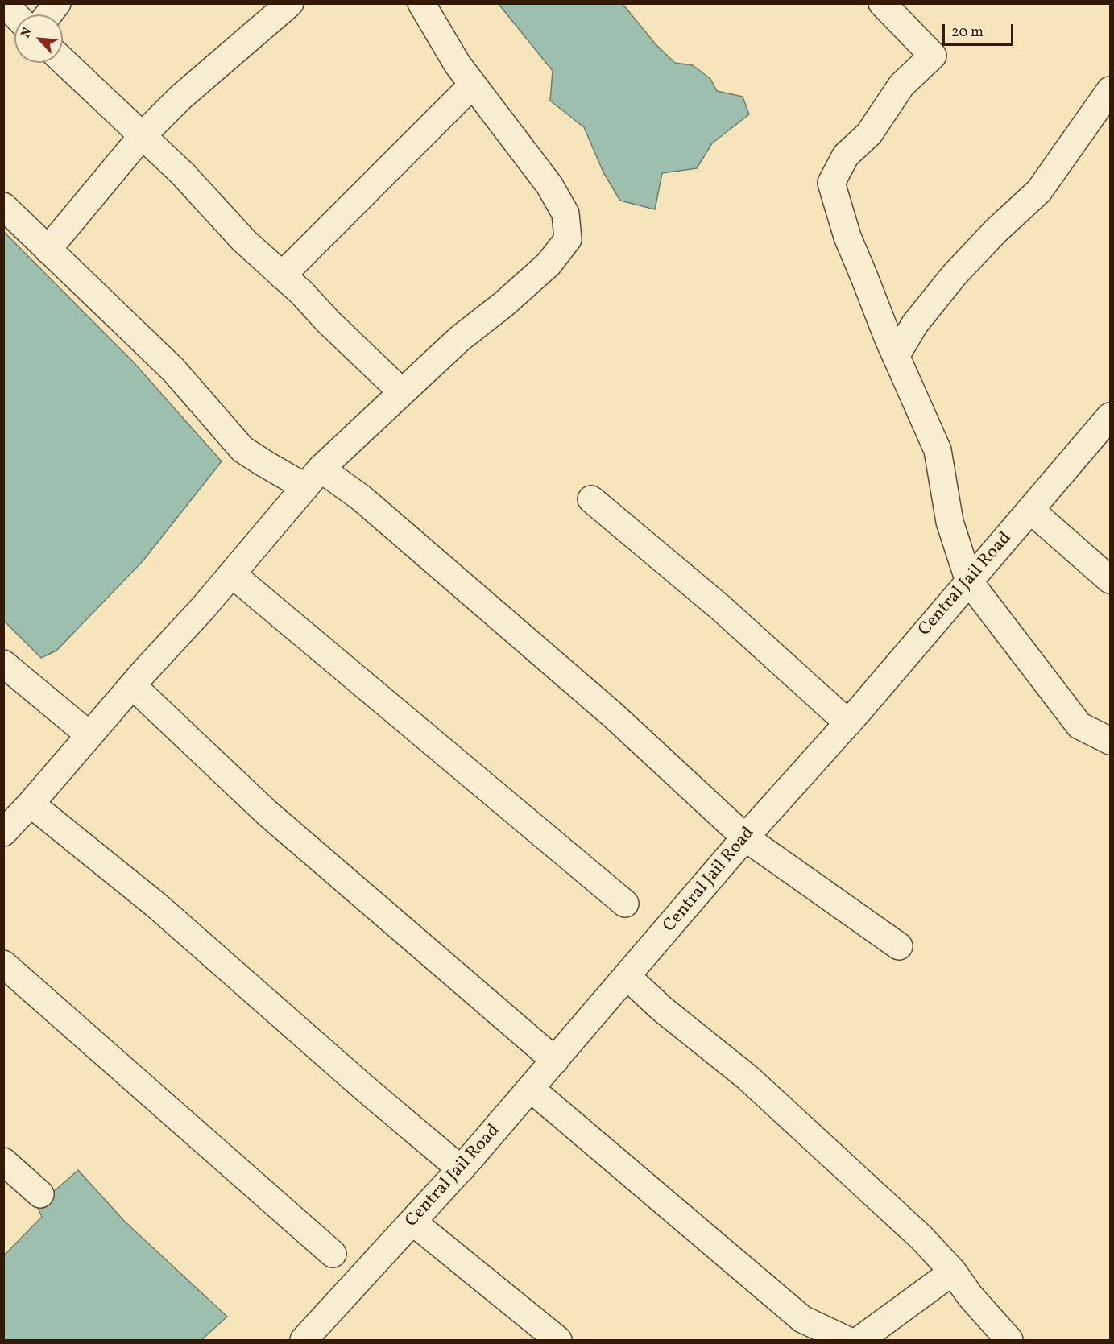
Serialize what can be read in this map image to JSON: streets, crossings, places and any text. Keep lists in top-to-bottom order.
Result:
{
  "streets": {
    "street": ["Central Jail Road"]
  },
  "scale_bar": "20 m",
  "north": "top left"
}
